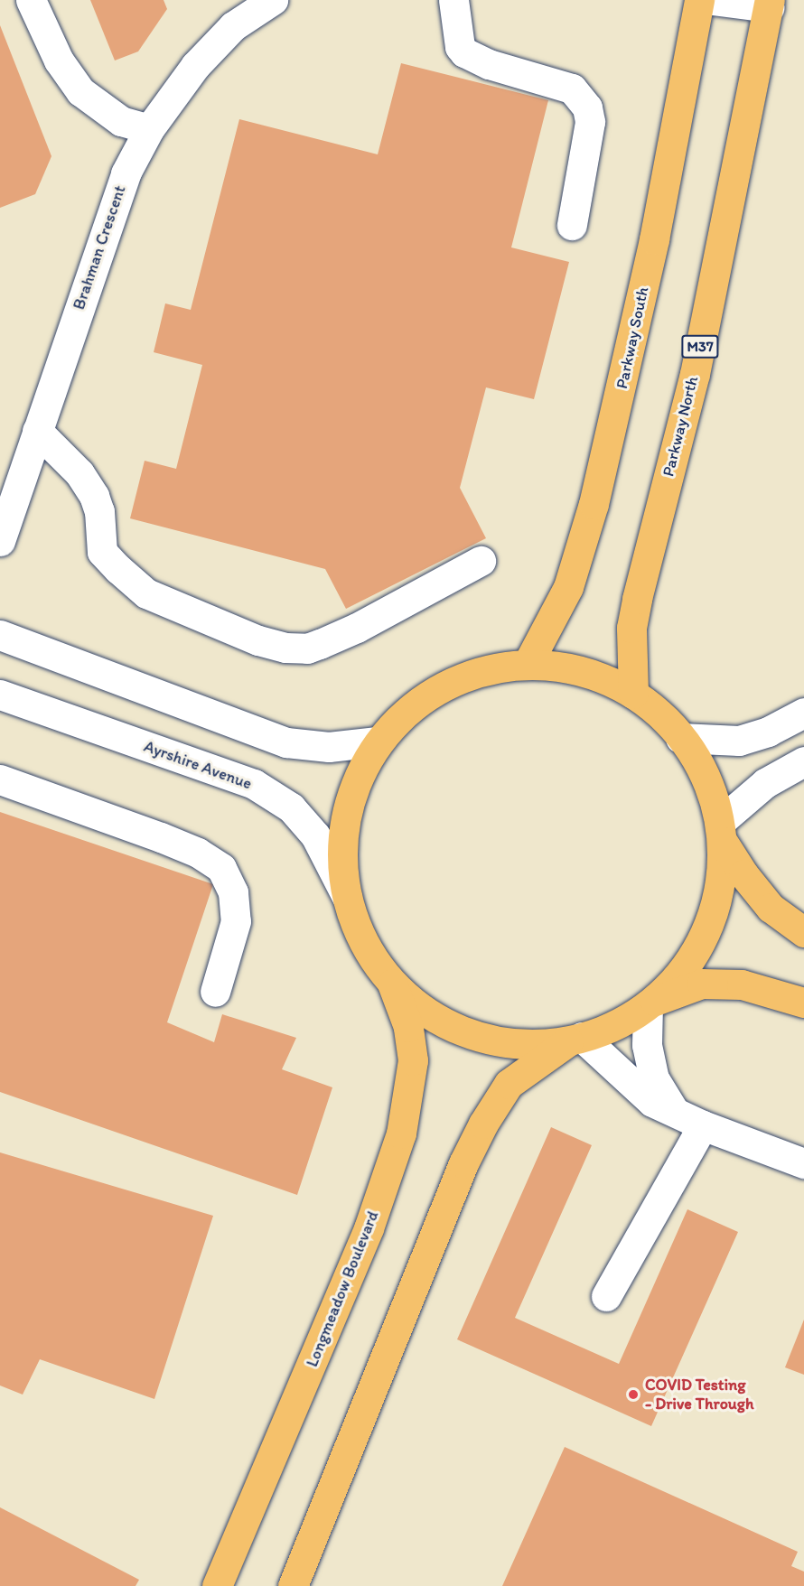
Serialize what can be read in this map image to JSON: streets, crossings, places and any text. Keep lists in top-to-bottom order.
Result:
{
  "streets": {
    "main road": [
      "Parkway South",
      "M37",
      "Parkway North",
      "Longmeadow Boulevard"
    ],
    "street": ["Brahman Crescent", "Ayrshire Avenue"]
  },
  "places": ["COVID Testing - Drive Through"]
}
